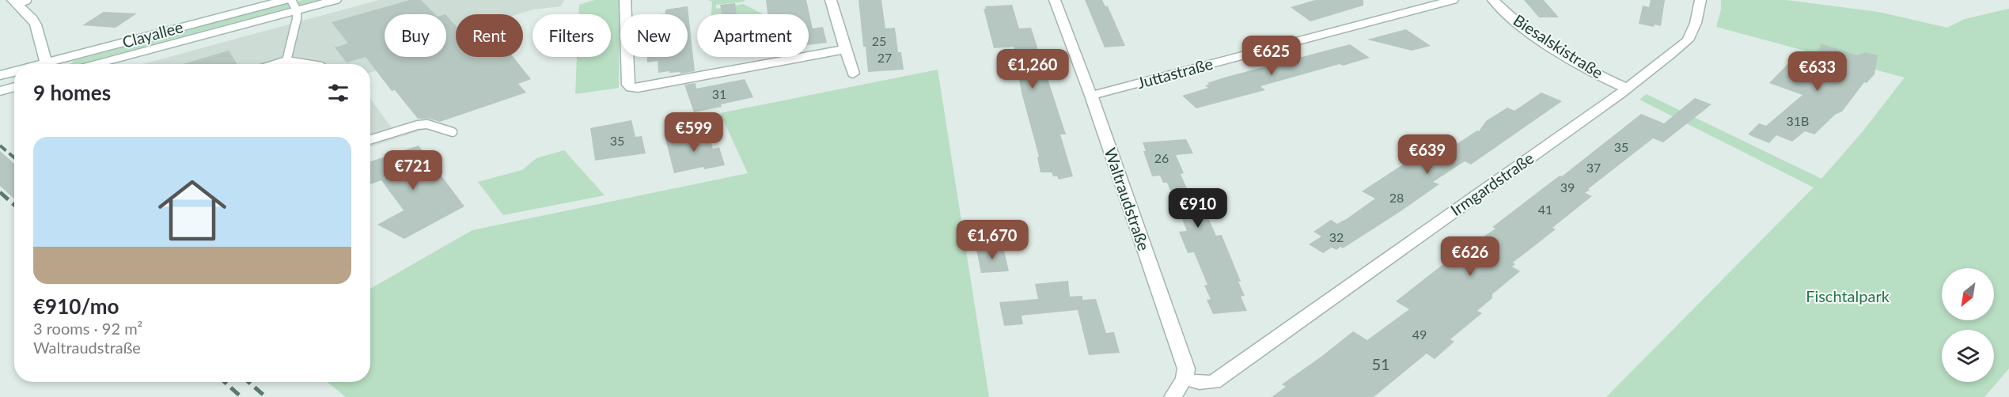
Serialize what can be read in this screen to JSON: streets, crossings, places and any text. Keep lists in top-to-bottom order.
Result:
{
  "streets": {
    "street": [
      "Clayallee",
      "Biesalskistraße",
      "Juttastraße",
      "Irmgardstraße",
      "Waltraudstraße"
    ]
  },
  "crossings": [
    ["Biesalskistraße", "Irmgardstraße"],
    ["Juttastraße", "Waltraudstraße"],
    ["Irmgardstraße", "Waltraudstraße"]
  ],
  "parks": ["Fischtalpark"],
  "house_numbers": [
    "25",
    "27",
    "31",
    "31B",
    "35",
    "35",
    "26",
    "37",
    "39",
    "28",
    "41",
    "32",
    "49",
    "51"
  ],
  "north": "bottom left",
  "page": {
    "chip": [
      "Buy",
      "Rent",
      "Filters",
      "New",
      "Apartment"
    ],
    "price": [
      "€625",
      "€1,260",
      "€633",
      "€599",
      "€639",
      "€721",
      "€910",
      "€1,670",
      "€626"
    ],
    "heading": "9 homes",
    "list": [
      {
        "name": "€910/mo",
        "note": "3 rooms · 92 m² · Waltraudstraße"
      }
    ]
  }
}
